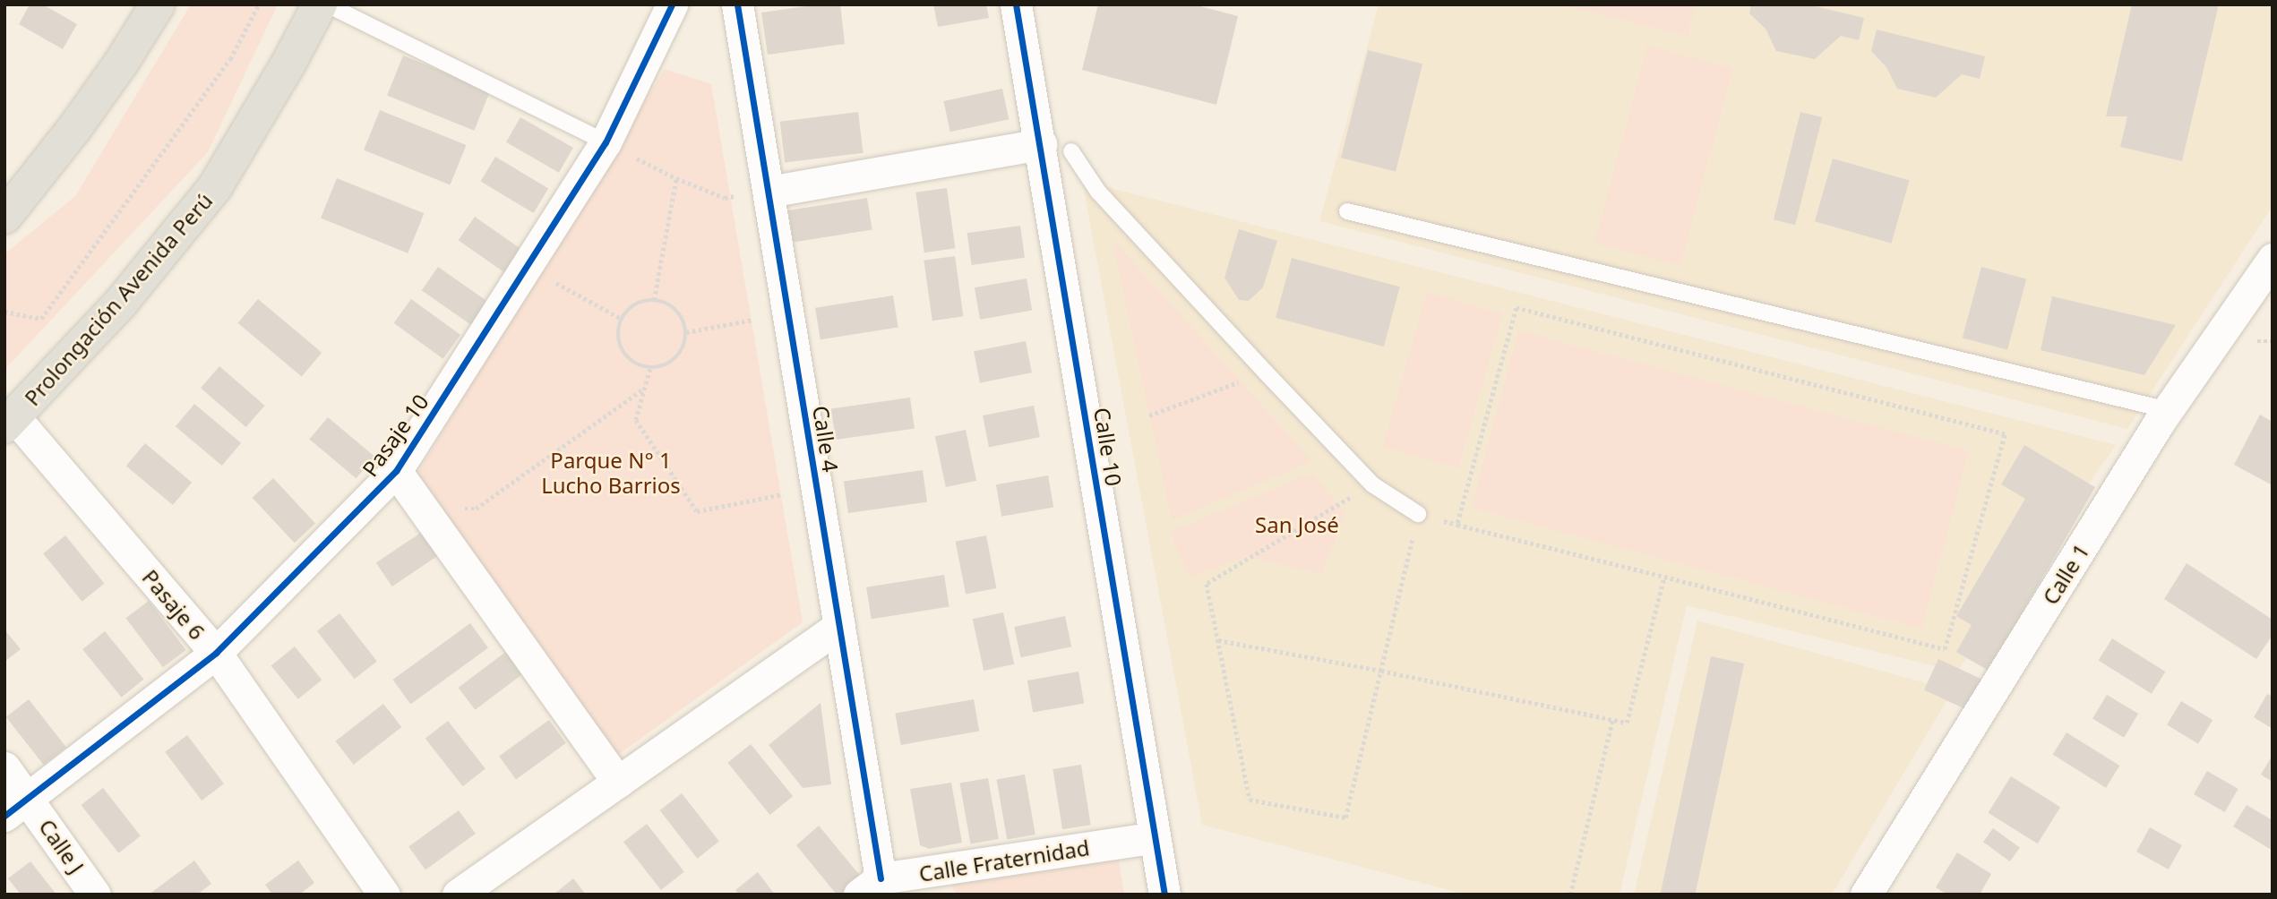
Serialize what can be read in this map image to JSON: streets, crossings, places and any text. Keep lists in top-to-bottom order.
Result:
{
  "streets": {
    "main road": ["Prolongación Avenida Perú"],
    "street": [
      "Pasaje 10",
      "Calle 4",
      "Calle 10",
      "Calle 1",
      "Pasaje 6",
      "Calle J",
      "Calle Fraternidad"
    ]
  },
  "crossings": [
    ["Prolongación Avenida Perú", "Pasaje 6"],
    ["Pasaje 10", "Pasaje 6"],
    ["Pasaje 10", "Calle J"],
    ["Calle 4", "Calle Fraternidad"],
    ["Calle 10", "Calle Fraternidad"]
  ],
  "parks": ["Parque N° 1 Lucho Barrios", "San José"]
}
